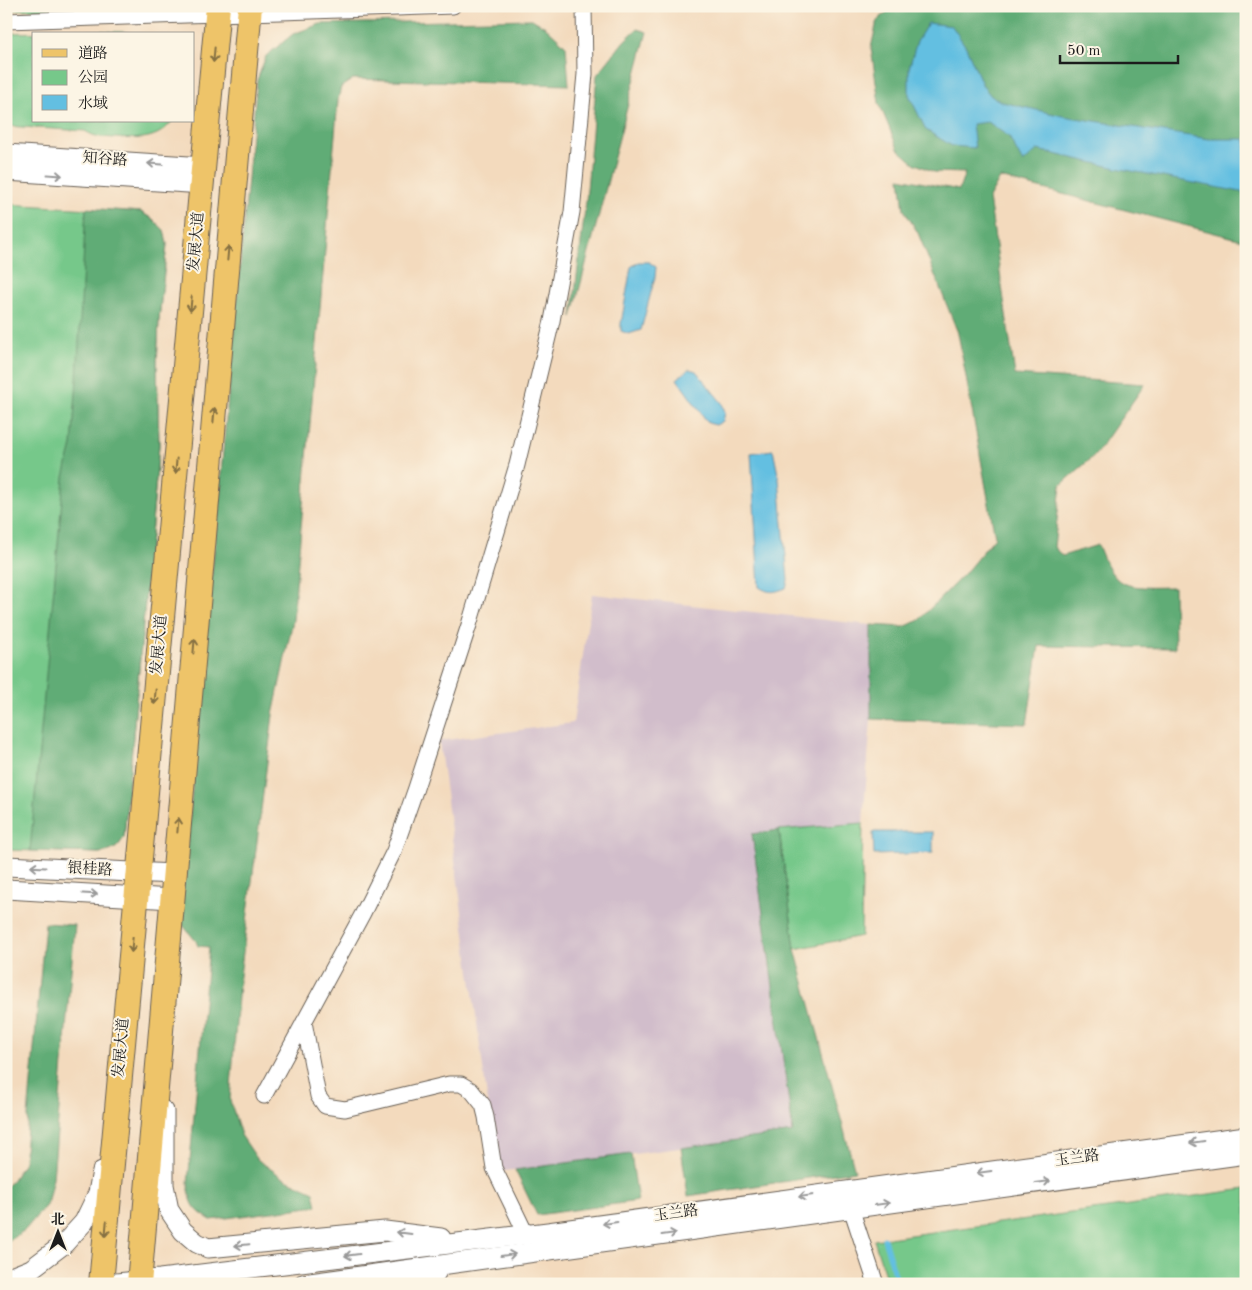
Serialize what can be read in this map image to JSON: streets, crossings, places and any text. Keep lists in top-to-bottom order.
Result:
{
  "streets": {
    "main road": ["发展大道"],
    "street": ["知谷路", "银桂路", "玉兰路"]
  },
  "crossings": [
    ["知谷路", "发展大道"],
    ["发展大道", "银桂路"]
  ],
  "legend": ["道路", "公园", "水域"],
  "scale_bar": "50 m",
  "north": "top"
}
